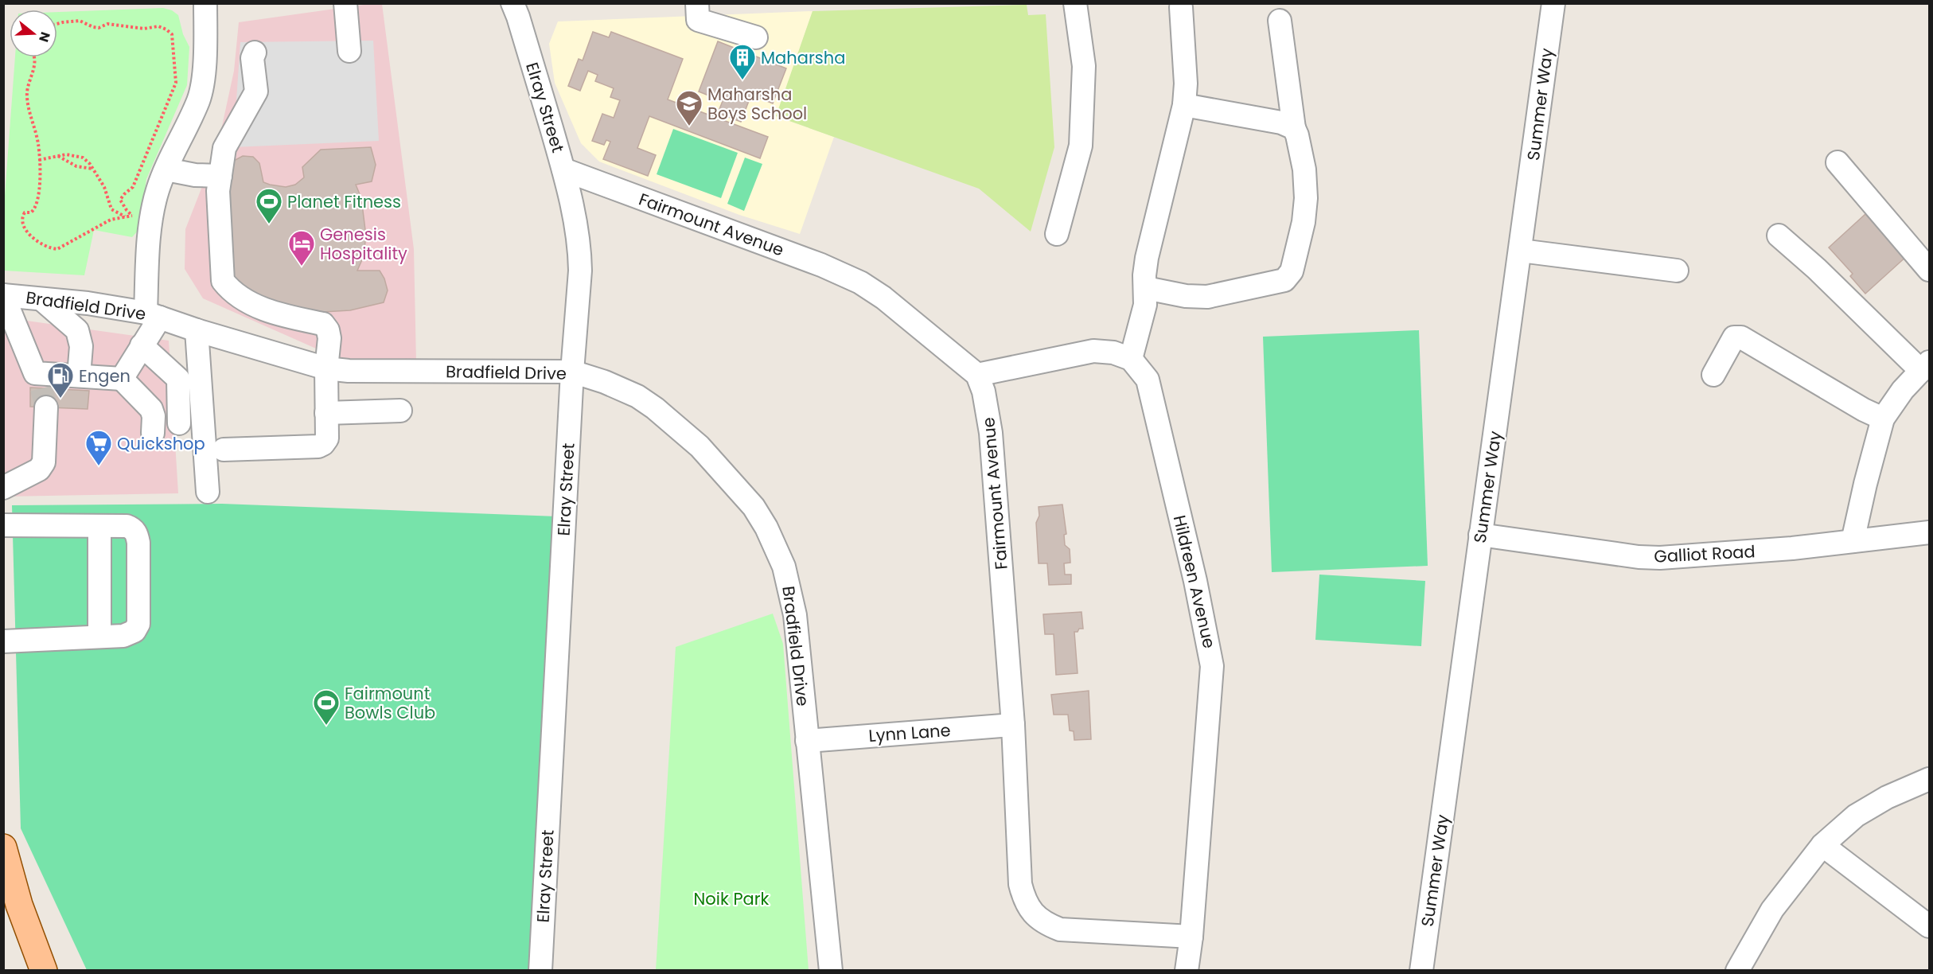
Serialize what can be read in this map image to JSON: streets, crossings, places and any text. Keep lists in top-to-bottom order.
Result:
{
  "streets": {
    "street": [
      "Summer Way",
      "Elray Street",
      "Fairmount Avenue",
      "Bradfield Drive",
      "Galliot Road",
      "Hildreen Avenue",
      "Lynn Lane"
    ]
  },
  "crossings": [
    ["Summer Way", "Galliot Road"],
    ["Elray Street", "Fairmount Avenue"],
    ["Elray Street", "Bradfield Drive"],
    ["Fairmount Avenue", "Hildreen Avenue"],
    ["Fairmount Avenue", "Lynn Lane"],
    ["Bradfield Drive", "Lynn Lane"]
  ],
  "parks": ["Noik Park"],
  "places": {
    "building": ["Maharsha"],
    "school or university": ["Maharsha Boys School"],
    "sports": ["Planet Fitness", "Fairmount Bowls Club"],
    "hotel": ["Genesis Hospitality"],
    "fuel station": ["Engen"],
    "supermarket": ["Quickshop"]
  },
  "north": "right"
}
